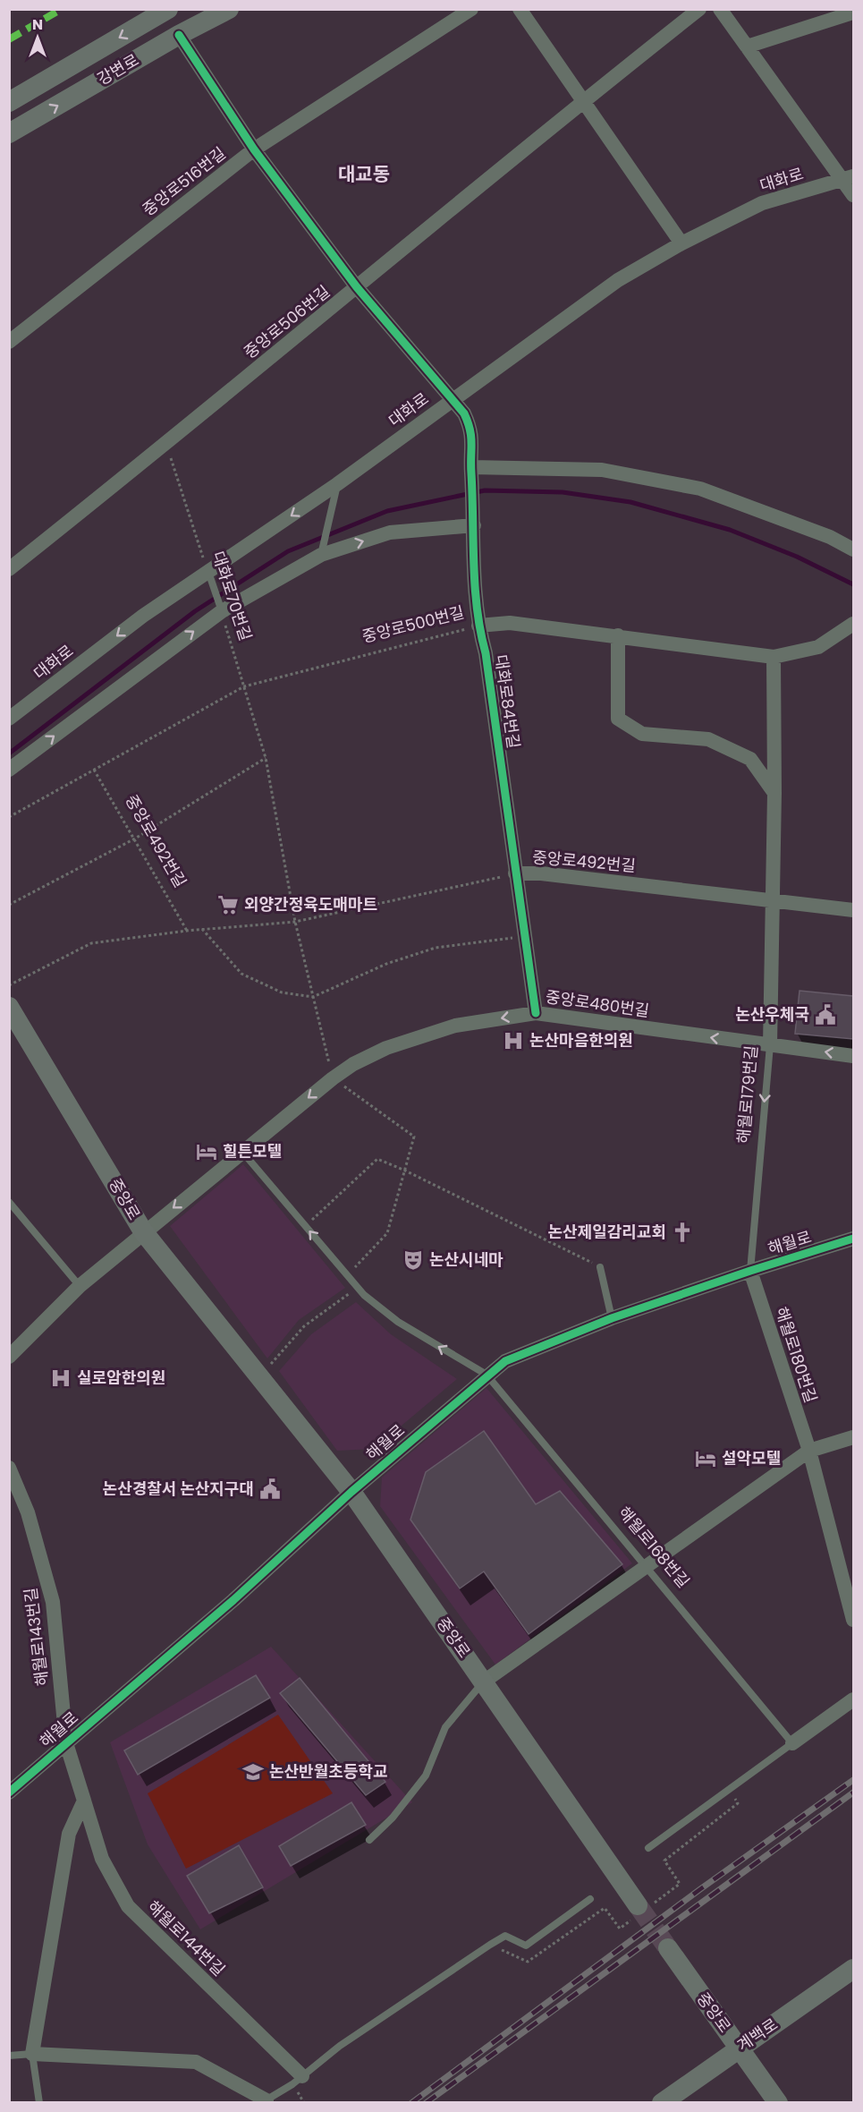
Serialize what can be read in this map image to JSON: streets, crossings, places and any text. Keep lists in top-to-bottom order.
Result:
{
  "streets": {
    "main road": ["강변로", "중앙로", "계백로"],
    "street": [
      "대화로",
      "중앙로516번길",
      "중앙로506번길",
      "중앙로500번길",
      "대화로84번길",
      "중앙로492번길",
      "중앙로480번길",
      "해월로179번길",
      "해월로",
      "해월로180번길",
      "해월로143번길",
      "해월로144번길"
    ],
    "lane": ["대화로70번길", "해월로168번길"]
  },
  "crossings": [
    ["강변로", "대화로84번길"],
    ["대화로", "대화로70번길"],
    ["대화로", "대화로84번길"],
    ["중앙로516번길", "대화로84번길"],
    ["중앙로506번길", "대화로70번길"],
    ["중앙로506번길", "대화로84번길"],
    ["대화로70번길", "중앙로500번길"],
    ["대화로70번길", "중앙로492번길"],
    ["대화로70번길", "중앙로480번길"],
    ["중앙로500번길", "대화로84번길"],
    ["중앙로500번길", "중앙로492번길"],
    ["중앙로500번길", "해월로179번길"],
    ["대화로84번길", "중앙로492번길"],
    ["대화로84번길", "중앙로480번길"],
    ["중앙로492번길", "해월로179번길"],
    ["중앙로480번길", "해월로179번길"],
    ["중앙로480번길", "중앙로"],
    ["중앙로480번길", "해월로168번길"],
    ["해월로179번길", "해월로"],
    ["해월로179번길", "해월로180번길"],
    ["중앙로", "해월로"],
    ["중앙로", "계백로"],
    ["해월로", "해월로180번길"],
    ["해월로", "해월로168번길"],
    ["해월로", "해월로143번길"],
    ["해월로", "해월로144번길"],
    ["해월로143번길", "해월로144번길"]
  ],
  "one_way": ["중앙로480번길", "해월로179번길"],
  "districts": ["대교동"],
  "places": {
    "supermarket": ["외양간정육도매마트"],
    "public building": ["논산우체국", "논산경찰서 논산지구대"],
    "hospital": ["논산마음한의원", "실로암한의원"],
    "hotel": ["힐튼모텔", "설악모텔"],
    "church": ["논산제일감리교회"],
    "theatre": ["논산시네마"],
    "school or university": ["논산반월초등학교"]
  },
  "north": "top"
}
